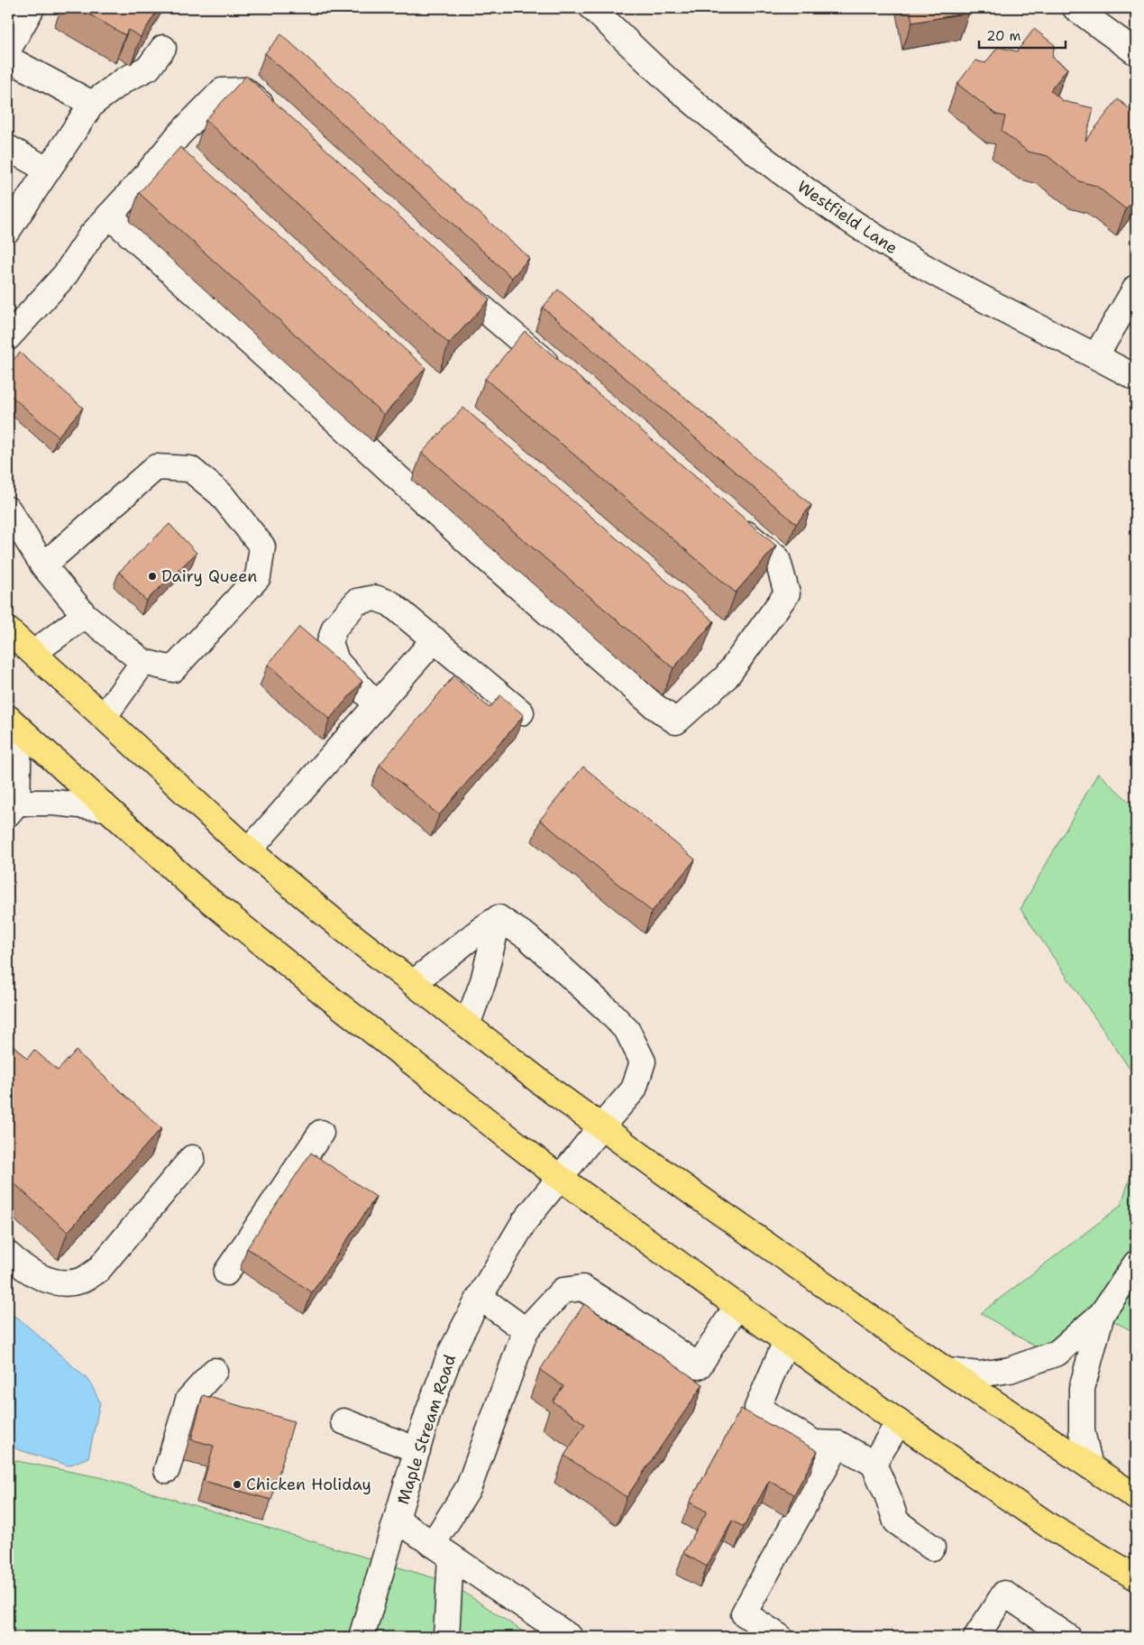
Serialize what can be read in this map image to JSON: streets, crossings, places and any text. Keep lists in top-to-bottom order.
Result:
{
  "streets": {
    "street": ["Westfield Lane", "Maple Stream Road"]
  },
  "places": ["Dairy Queen", "Chicken Holiday"],
  "scale_bar": "20 m"
}
